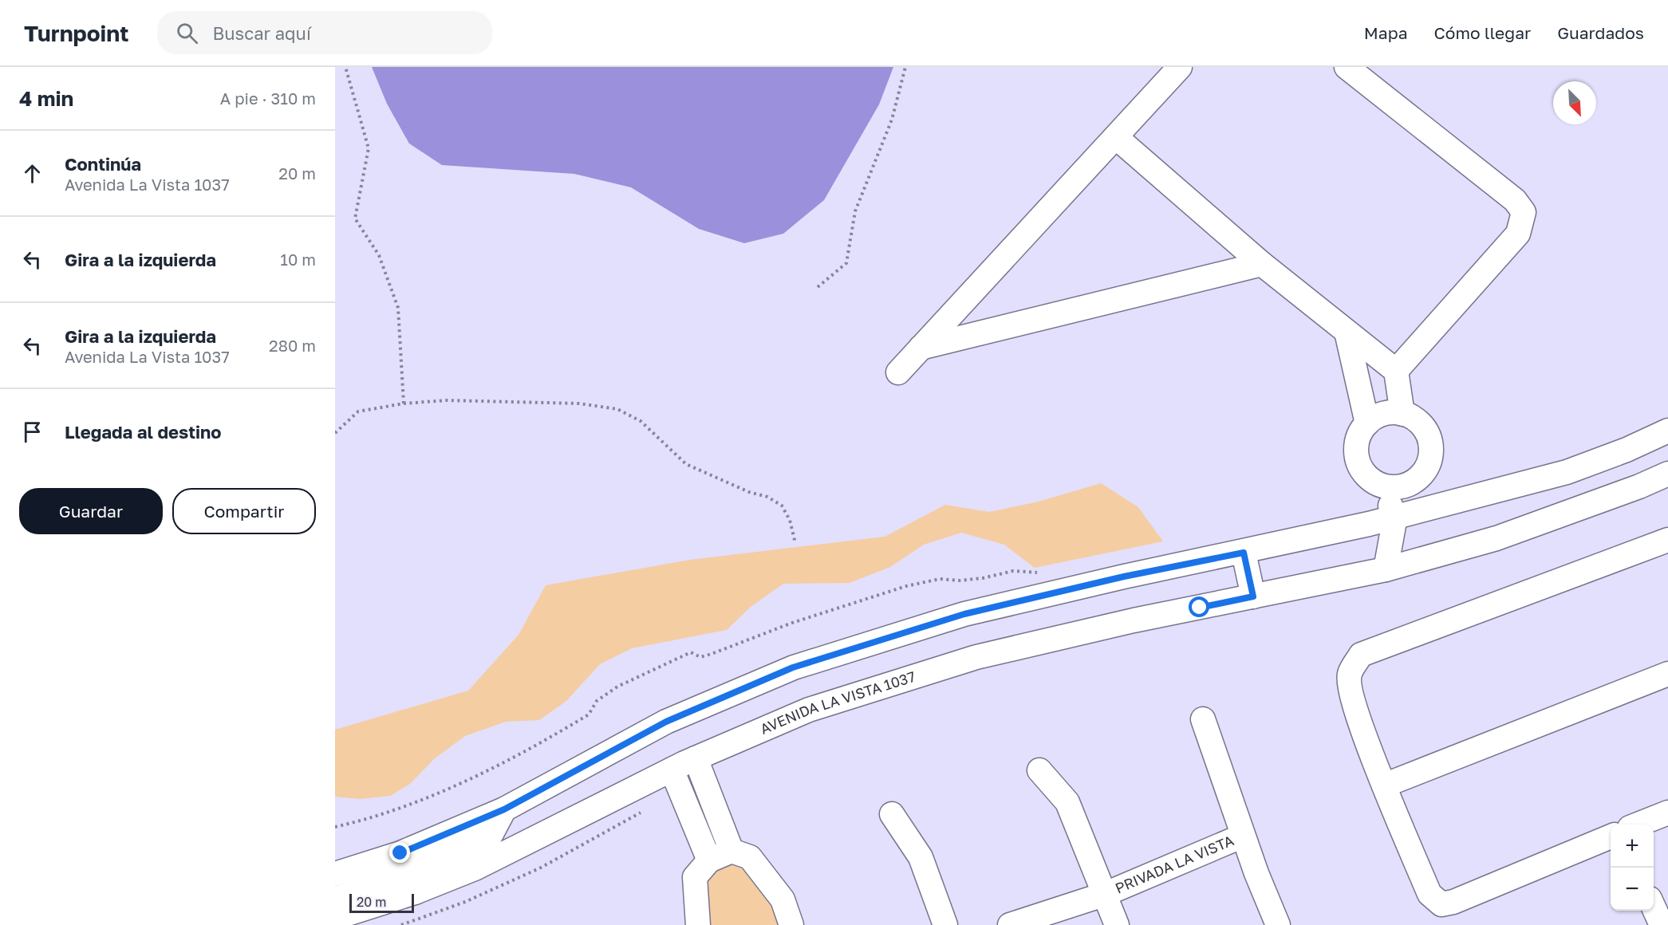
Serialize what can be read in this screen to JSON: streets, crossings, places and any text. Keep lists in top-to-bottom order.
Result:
{
  "streets": {
    "street": ["AVENIDA LA VISTA 1037", "PRIVADA LA VISTA"]
  },
  "scale_bar": "20 m",
  "north": "bottom right",
  "page": {
    "header": "Turnpoint",
    "search": "Buscar aquí",
    "nav": ["Mapa", "Cómo llegar", "Guardados"],
    "heading": ["4 min", "A pie · 310 m"],
    "list": [
      ["Continúa", "Avenida La Vista 1037", "20 m"],
      ["Gira a la izquierda", "10 m"],
      ["Gira a la izquierda", "Avenida La Vista 1037", "280 m"],
      "Llegada al destino"
    ],
    "buttons": ["Guardar", "Compartir"],
    "map_buttons": ["+", "−"],
    "scale": "20 m"
  }
}
